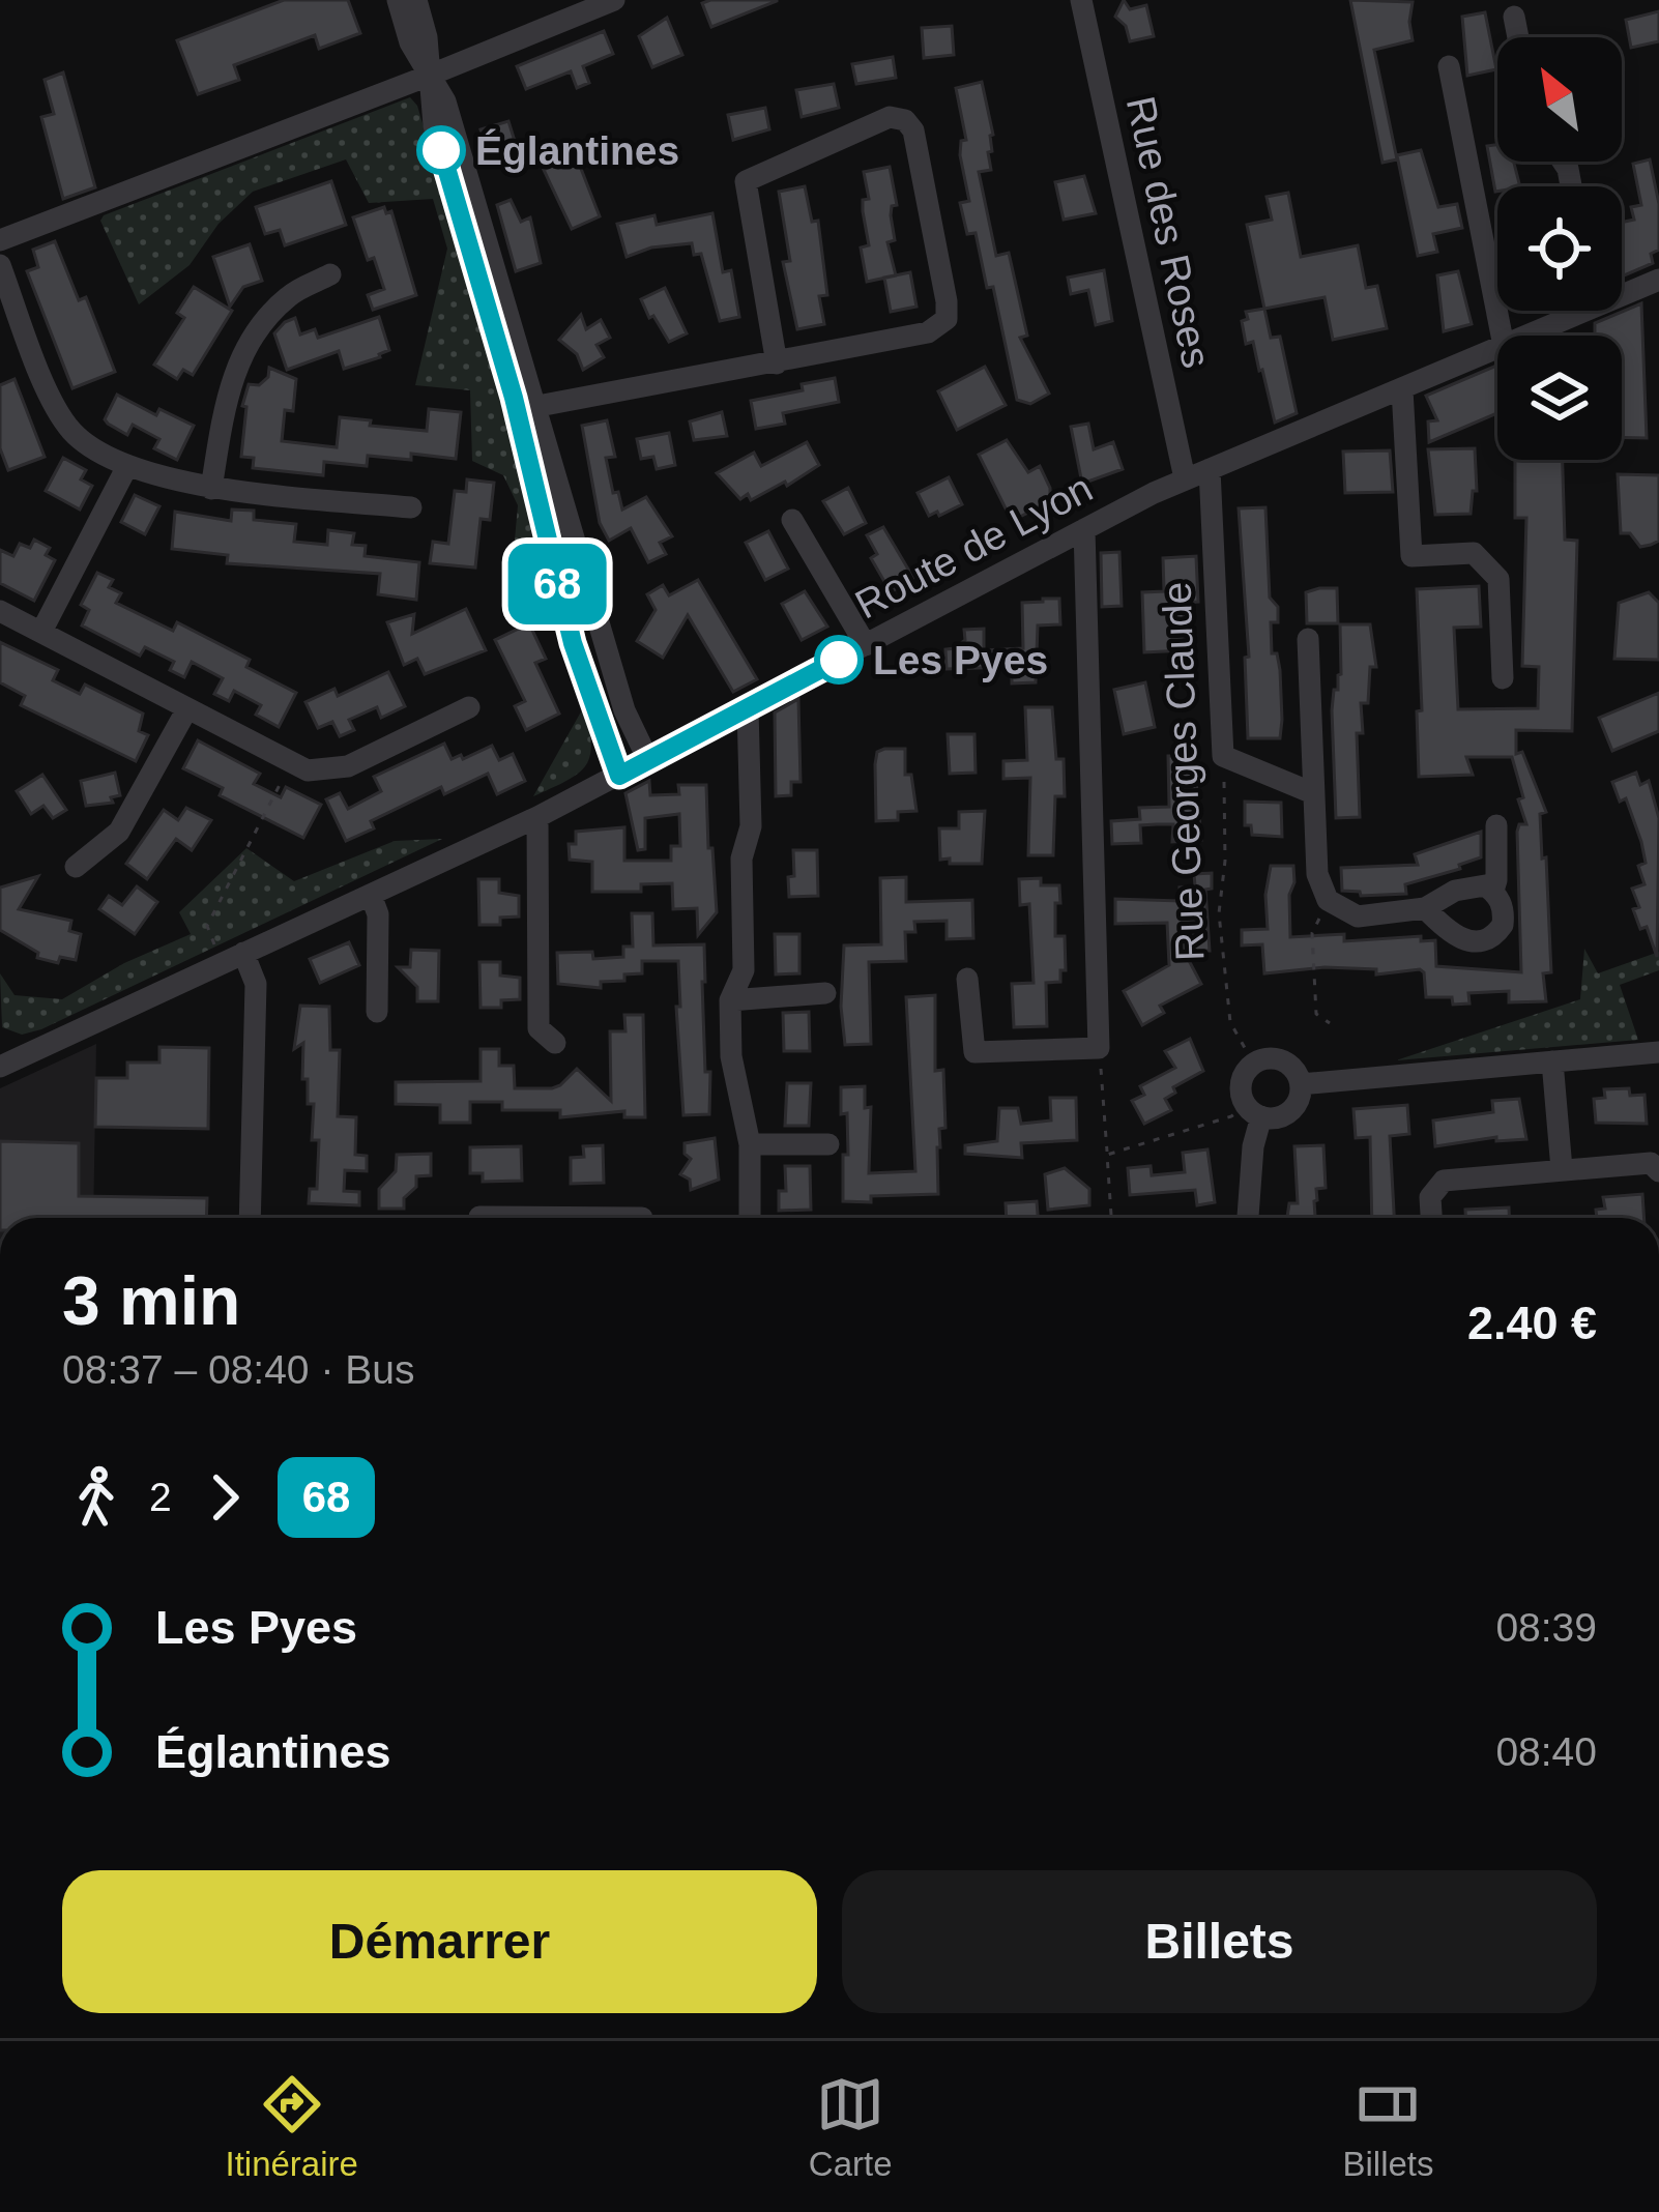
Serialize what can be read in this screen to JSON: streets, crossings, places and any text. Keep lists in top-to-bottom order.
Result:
{
  "streets": {
    "street": ["Rue des Roses", "Route de Lyon", "Rue Georges Claude"]
  },
  "crossings": [
    ["Rue des Roses", "Route de Lyon"],
    ["Route de Lyon", "Rue Georges Claude"]
  ],
  "places": ["Églantines", "Les Pyes"],
  "lines": ["bus line 68"],
  "north": "top left",
  "page": {
    "on_map": "68",
    "heading": ["3 min", "08:37 – 08:40 · Bus", "2.40 €"],
    "legs": ["2", "68"],
    "list": [
      {
        "name": "Les Pyes",
        "value": "08:39"
      },
      {
        "name": "Églantines",
        "value": "08:40"
      }
    ],
    "buttons": ["Démarrer", "Billets"],
    "tabs": ["Itinéraire", "Carte", "Billets"]
  }
}
